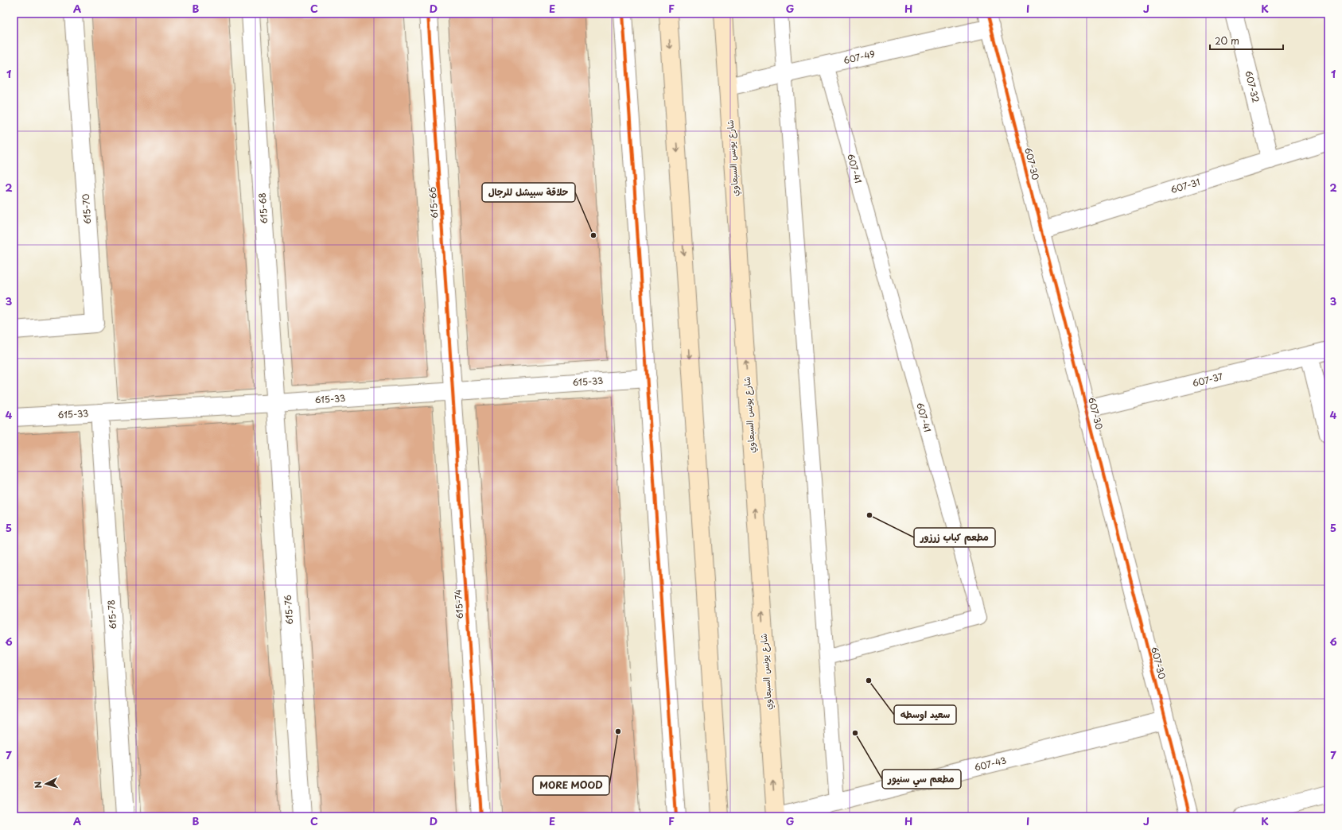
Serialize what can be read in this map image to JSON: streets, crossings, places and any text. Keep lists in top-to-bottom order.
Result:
{
  "streets": {
    "main road": ["شارع يونس السبعاوي"],
    "street": [
      "607-49",
      "607-32",
      "607-30",
      "607-31",
      "615-66",
      "615-68",
      "615-70",
      "607-37",
      "615-33",
      "615-74",
      "615-76",
      "615-78",
      "607-43"
    ],
    "lane": ["607-41"]
  },
  "crossings": [
    ["607-49", "شارع يونس السبعاوي"],
    ["607-49", "607-30"],
    ["607-49", "607-41"],
    ["607-32", "607-31"],
    ["607-30", "607-31"],
    ["607-30", "607-37"],
    ["607-30", "607-43"],
    ["615-66", "615-33"],
    ["615-66", "615-74"],
    ["615-68", "615-33"],
    ["615-68", "615-76"],
    ["615-33", "615-74"],
    ["615-33", "615-76"],
    ["615-33", "615-78"]
  ],
  "places": [
    "حلاقة سبيشل للرجال",
    "مطعم كباب زرزور",
    "سعيد اوسطه",
    "MORE MOOD",
    "مطعم سي سنيور"
  ],
  "scale_bar": "20 m",
  "north": "left",
  "grid": {
    "columns": [
      "A",
      "B",
      "C",
      "D",
      "E",
      "F",
      "G",
      "H",
      "I",
      "J",
      "K"
    ],
    "rows": [
      "1",
      "2",
      "3",
      "4",
      "5",
      "6",
      "7"
    ]
  }
}
